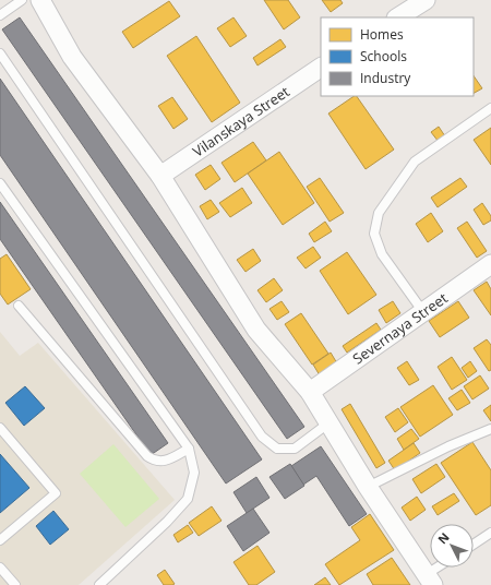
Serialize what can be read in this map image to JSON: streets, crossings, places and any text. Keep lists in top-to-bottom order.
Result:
{
  "streets": {
    "street": ["Vilanskaya Street", "Severnaya Street"]
  },
  "legend": ["Homes", "Schools", "Industry"],
  "north": "top left"
}
